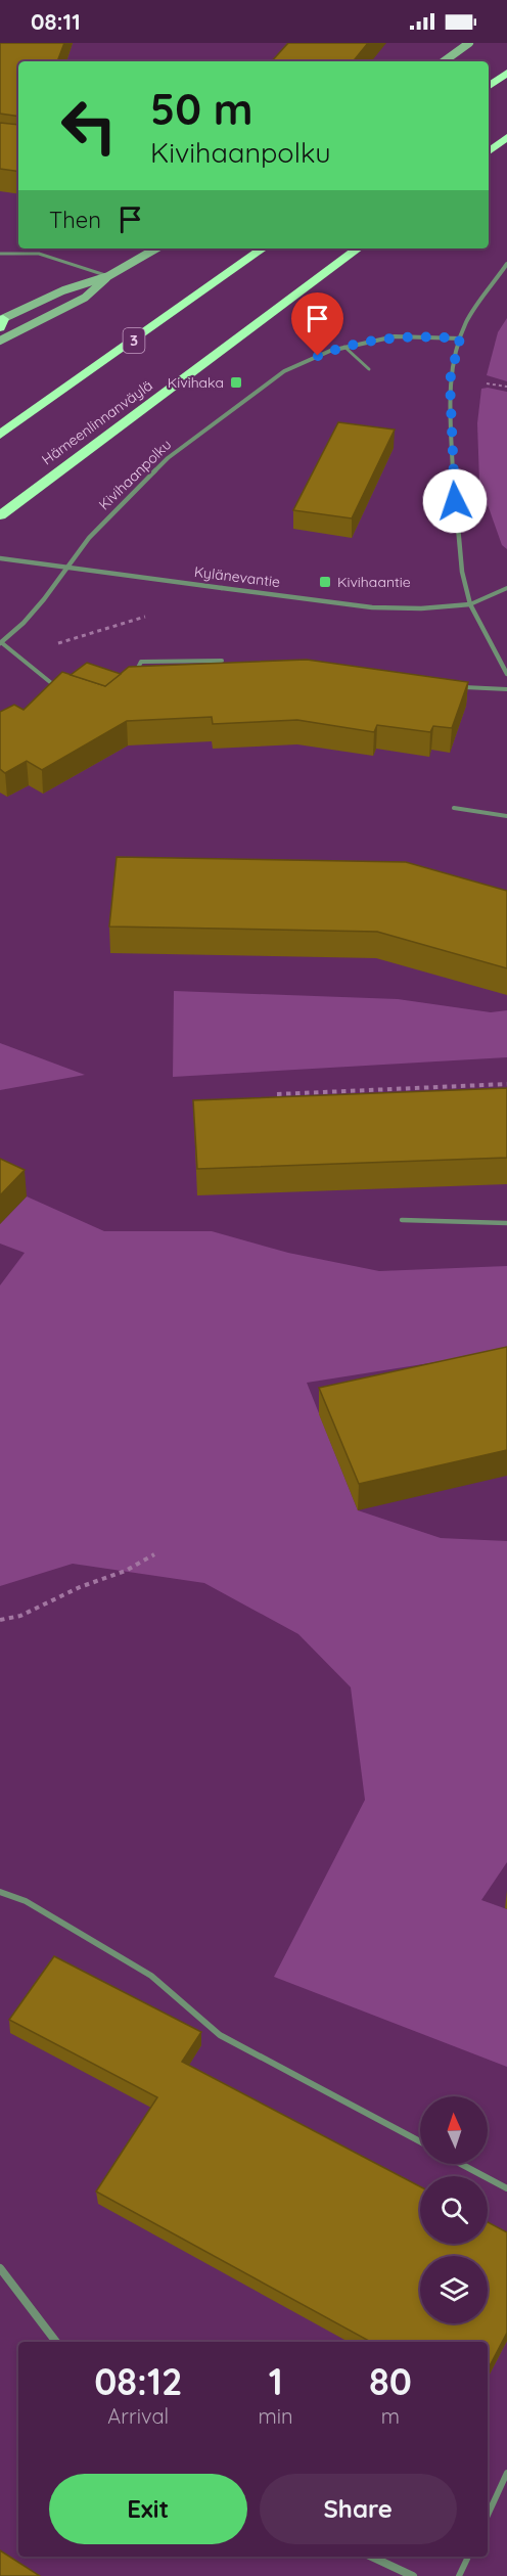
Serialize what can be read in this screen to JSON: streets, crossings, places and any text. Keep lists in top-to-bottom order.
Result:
{
  "streets": {
    "highway": ["3", "Hämeenlinnanväylä"],
    "street": ["Kivihaanpolku", "Kylänevantie"]
  },
  "places": {
    "transit": ["Kivihaka", "Kivihaantie"]
  },
  "north": "top",
  "page": {
    "status": "08:11",
    "turn": ["50 m", "Kivihaanpolku"],
    "then": "Then",
    "eta": [
      "08:12",
      "Arrival",
      "1",
      "min",
      "80",
      "m"
    ],
    "buttons": ["Exit", "Share"]
  }
}
